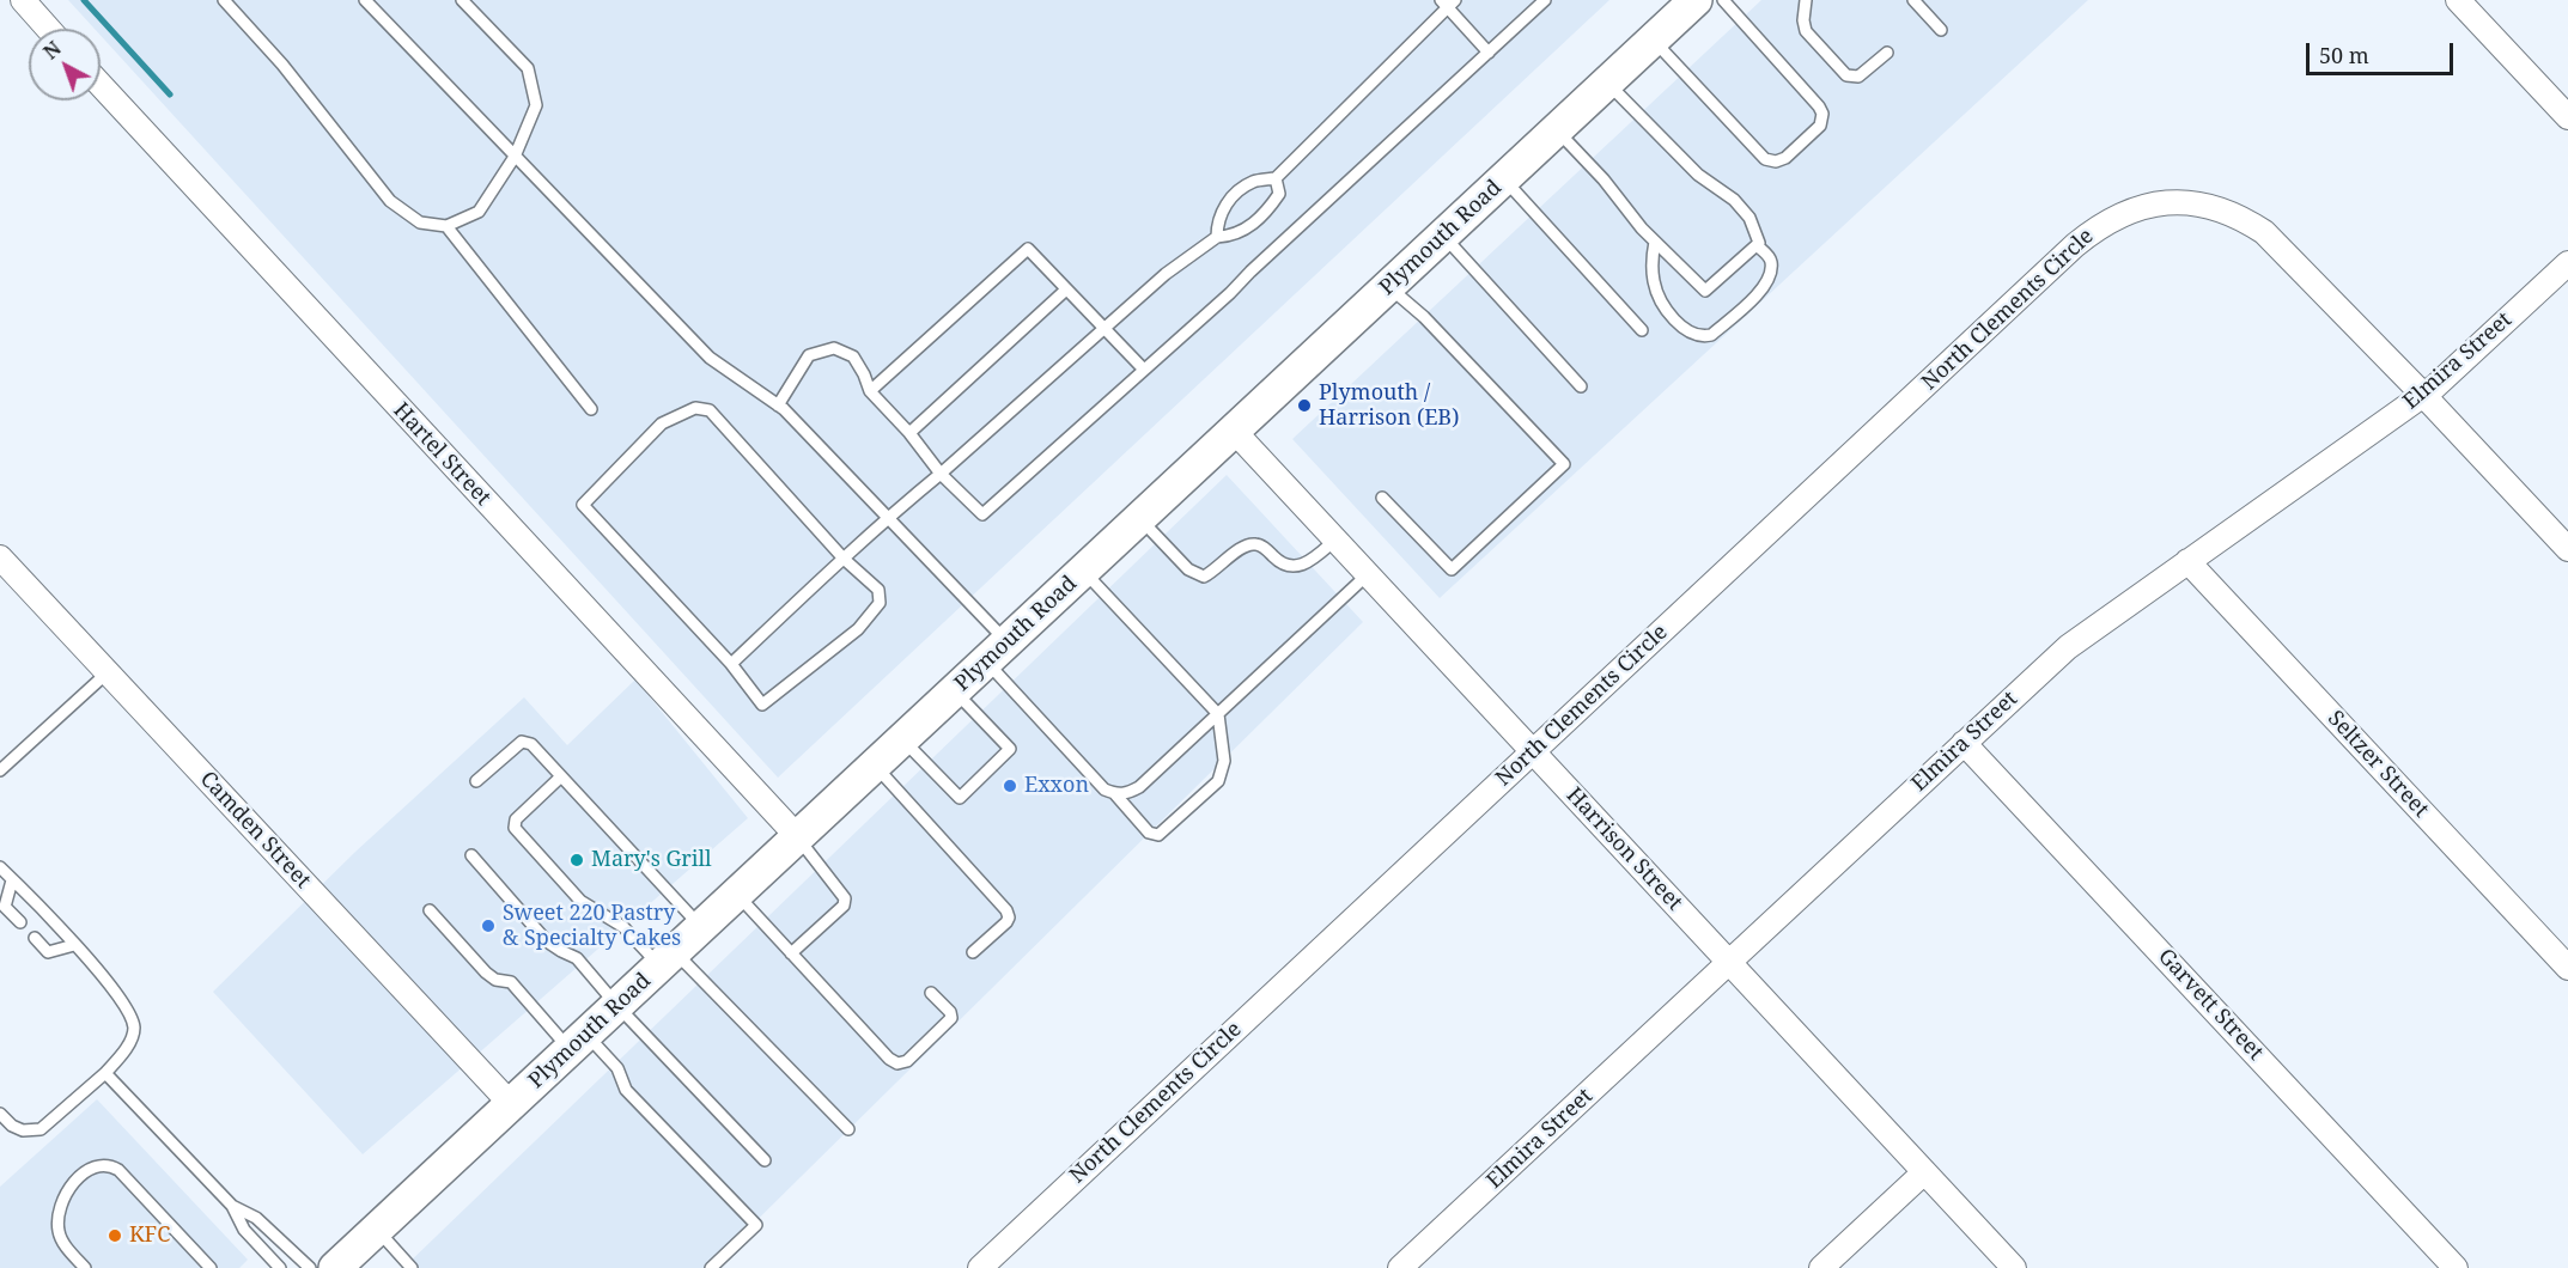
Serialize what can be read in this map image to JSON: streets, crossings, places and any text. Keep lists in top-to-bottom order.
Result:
{
  "streets": {
    "main road": ["Plymouth Road"],
    "street": [
      "North Clements Circle",
      "Elmira Street",
      "Hartel Street",
      "Seltzer Street",
      "Camden Street",
      "Harrison Street",
      "Garvett Street"
    ]
  },
  "crossings": [
    ["Plymouth Road", "Hartel Street"],
    ["Plymouth Road", "Camden Street"],
    ["Plymouth Road", "Harrison Street"],
    ["North Clements Circle", "Elmira Street"],
    ["North Clements Circle", "Harrison Street"],
    ["Elmira Street", "Seltzer Street"],
    ["Elmira Street", "Harrison Street"],
    ["Elmira Street", "Garvett Street"]
  ],
  "places": [
    "Plymouth / Harrison (EB)",
    "Exxon",
    "Mary's Grill",
    "Sweet 220 Pastry & Specialty Cakes",
    "KFC"
  ],
  "scale_bar": "50 m",
  "north": "top left"
}
